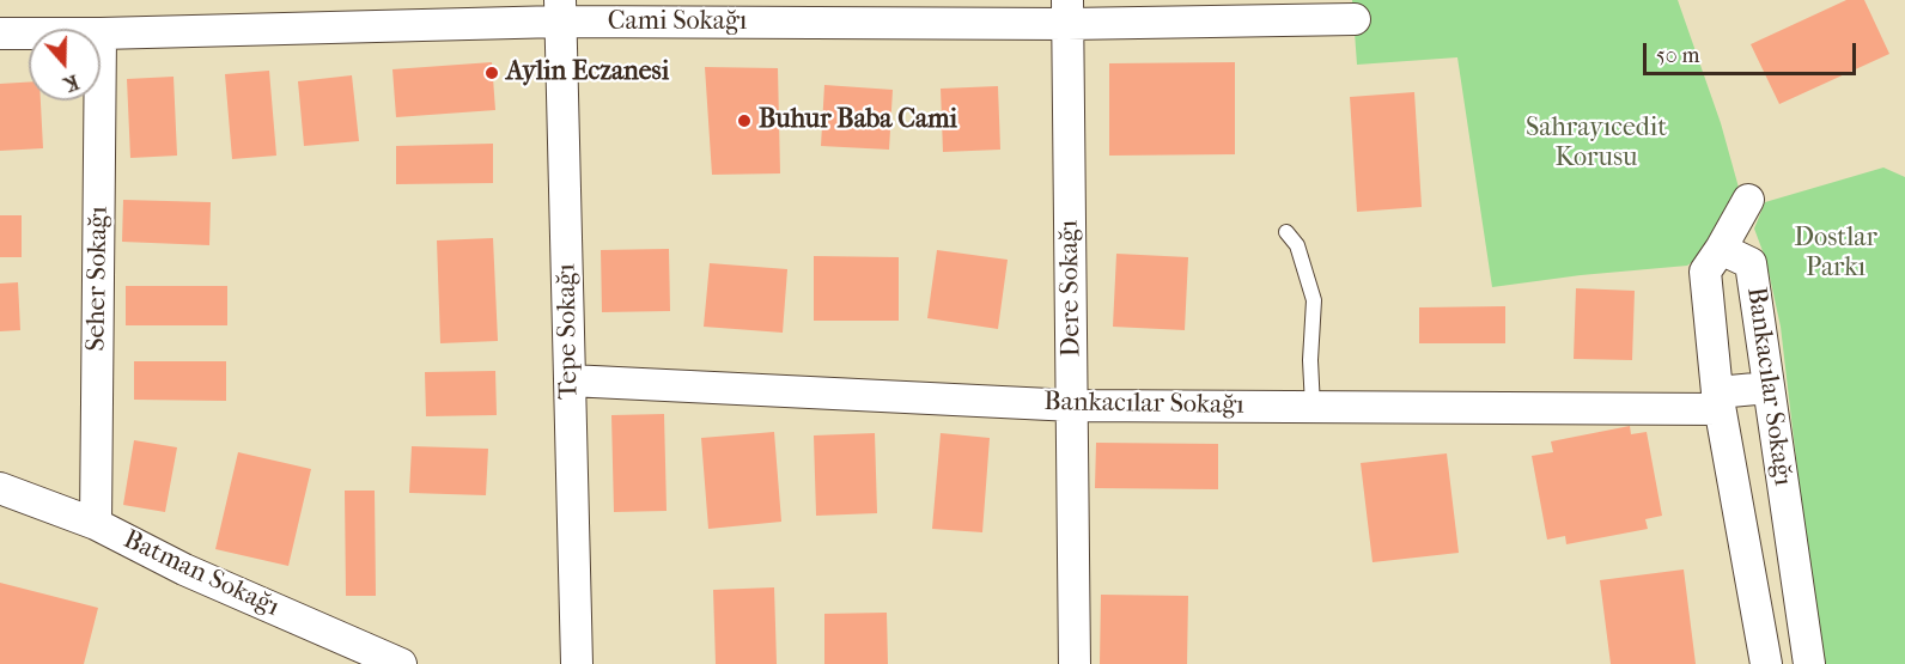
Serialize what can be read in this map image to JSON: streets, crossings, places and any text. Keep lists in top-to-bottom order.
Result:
{
  "streets": {
    "street": [
      "Cami Sokağı",
      "Seher Sokağı",
      "Dere Sokağı",
      "Tepe Sokağı",
      "Bankacılar Sokağı",
      "Batman Sokağı"
    ]
  },
  "crossings": [
    ["Cami Sokağı", "Dere Sokağı"],
    ["Cami Sokağı", "Tepe Sokağı"],
    ["Seher Sokağı", "Batman Sokağı"],
    ["Dere Sokağı", "Bankacılar Sokağı"],
    ["Tepe Sokağı", "Bankacılar Sokağı"]
  ],
  "parks": ["Sahrayıcedit Korusu", "Dostlar Parkı"],
  "places": ["Aylin Eczanesi", "Buhur Baba Cami"],
  "scale_bar": "50 m",
  "north": "bottom"
}
